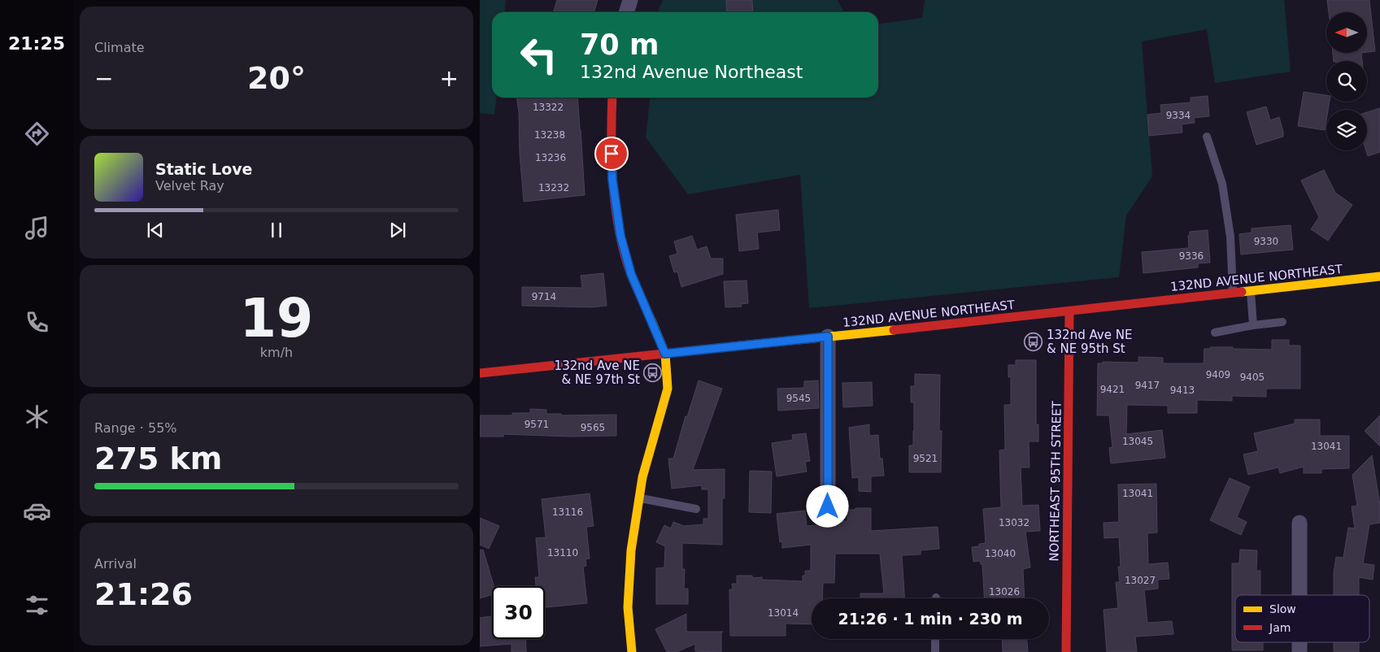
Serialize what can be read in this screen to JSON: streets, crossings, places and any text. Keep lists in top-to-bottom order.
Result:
{
  "streets": {
    "street": ["132ND AVENUE NORTHEAST", "NORTHEAST 95TH STREET"]
  },
  "crossings": [
    ["132ND AVENUE NORTHEAST", "NORTHEAST 95TH STREET"]
  ],
  "places": {
    "bus stop": ["132nd Ave NE & NE 95th St", "132nd Ave NE & NE 97th St"]
  },
  "house_numbers": [
    "13322",
    "9334",
    "13238",
    "13236",
    "13232",
    "9330",
    "9336",
    "9714",
    "9409",
    "9405",
    "9417",
    "9421",
    "9413",
    "9545",
    "9571",
    "9565",
    "13045",
    "13041",
    "9521",
    "13041",
    "13116",
    "13032",
    "13110",
    "13040",
    "13027",
    "13026",
    "13014"
  ],
  "legend": ["Slow", "Jam"],
  "north": "left",
  "page": {
    "tabs": "21:25",
    "tile": [
      "Climate",
      ["19", "km/h"],
      ["Range · 55%", "275 km"],
      ["Arrival", "21:26"]
    ],
    "turn": ["70 m", "132nd Avenue Northeast"],
    "heat": ["−", "20°", "+"],
    "song": ["Static Love", "Velvet Ray"],
    "limit": "30",
    "trip": "21:26 · 1 min · 230 m"
  }
}
